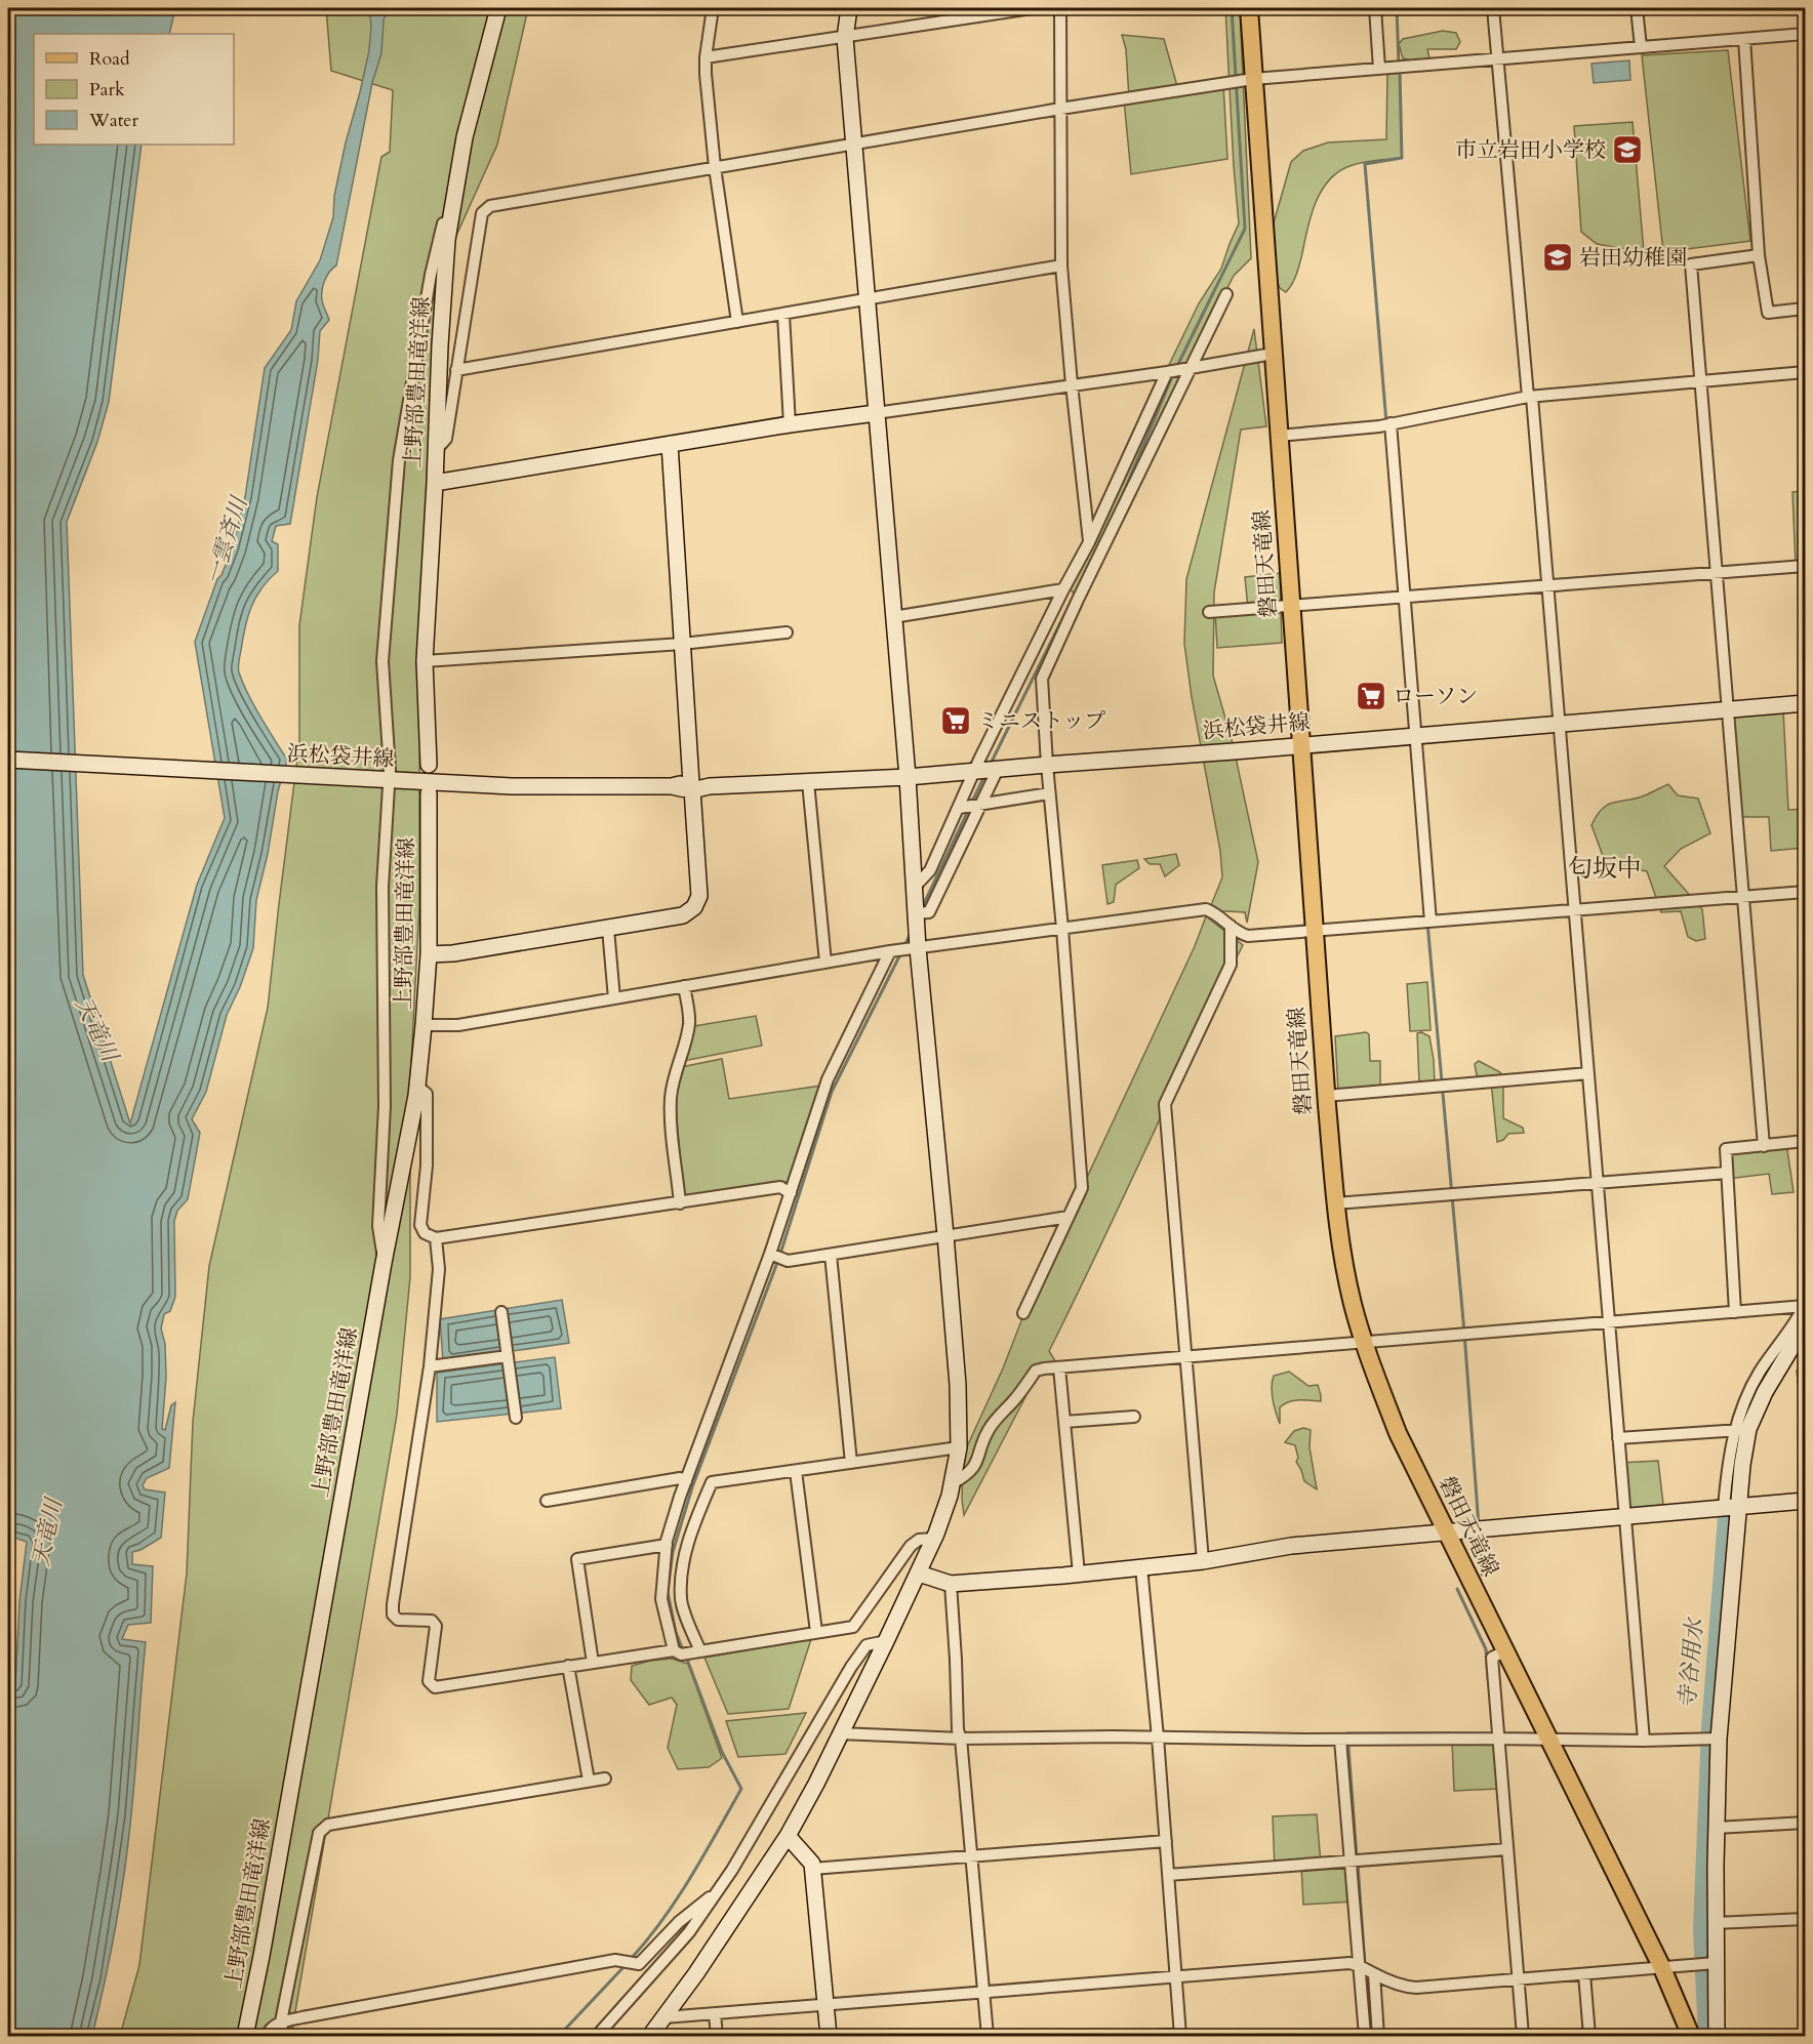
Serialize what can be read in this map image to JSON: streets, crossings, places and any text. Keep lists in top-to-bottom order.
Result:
{
  "streets": {
    "main road": ["磐田天竜線"],
    "street": ["上野部豊田竜洋線", "浜松袋井線"]
  },
  "crossings": [
    ["磐田天竜線", "浜松袋井線"]
  ],
  "districts": ["匂坂中"],
  "water": ["一雲斉川", "天竜川", "寺谷用水"],
  "places": {
    "school or university": ["市立岩田小学校", "岩田幼稚園"],
    "supermarket": ["ローソン", "ミニストップ"]
  },
  "legend": ["Road", "Park", "Water"]
}
